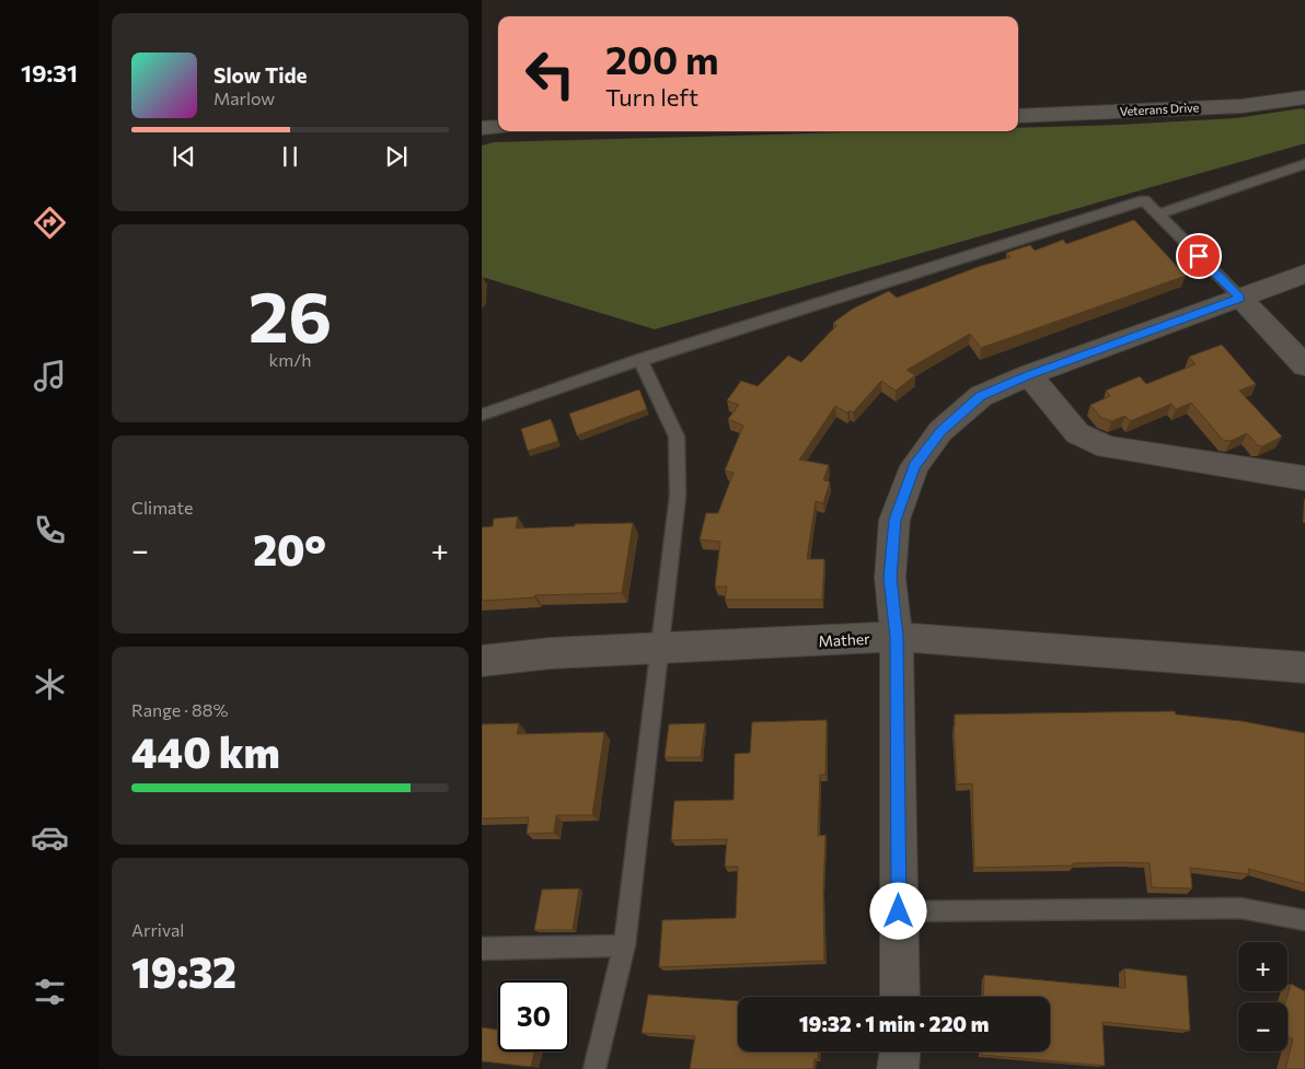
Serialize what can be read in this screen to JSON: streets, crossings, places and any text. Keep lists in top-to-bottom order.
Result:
{
  "streets": {
    "street": ["Veterans Drive", "Mather"]
  },
  "page": {
    "tabs": "19:31",
    "turn": ["200 m", "Turn left"],
    "song": ["Slow Tide", "Marlow"],
    "tile": [
      ["26", "km/h"],
      "Climate",
      ["Range · 88%", "440 km"],
      ["Arrival", "19:32"]
    ],
    "heat": ["−", "20°", "+"],
    "map_buttons": ["+", "−"],
    "limit": "30",
    "trip": "19:32 · 1 min · 220 m"
  }
}
